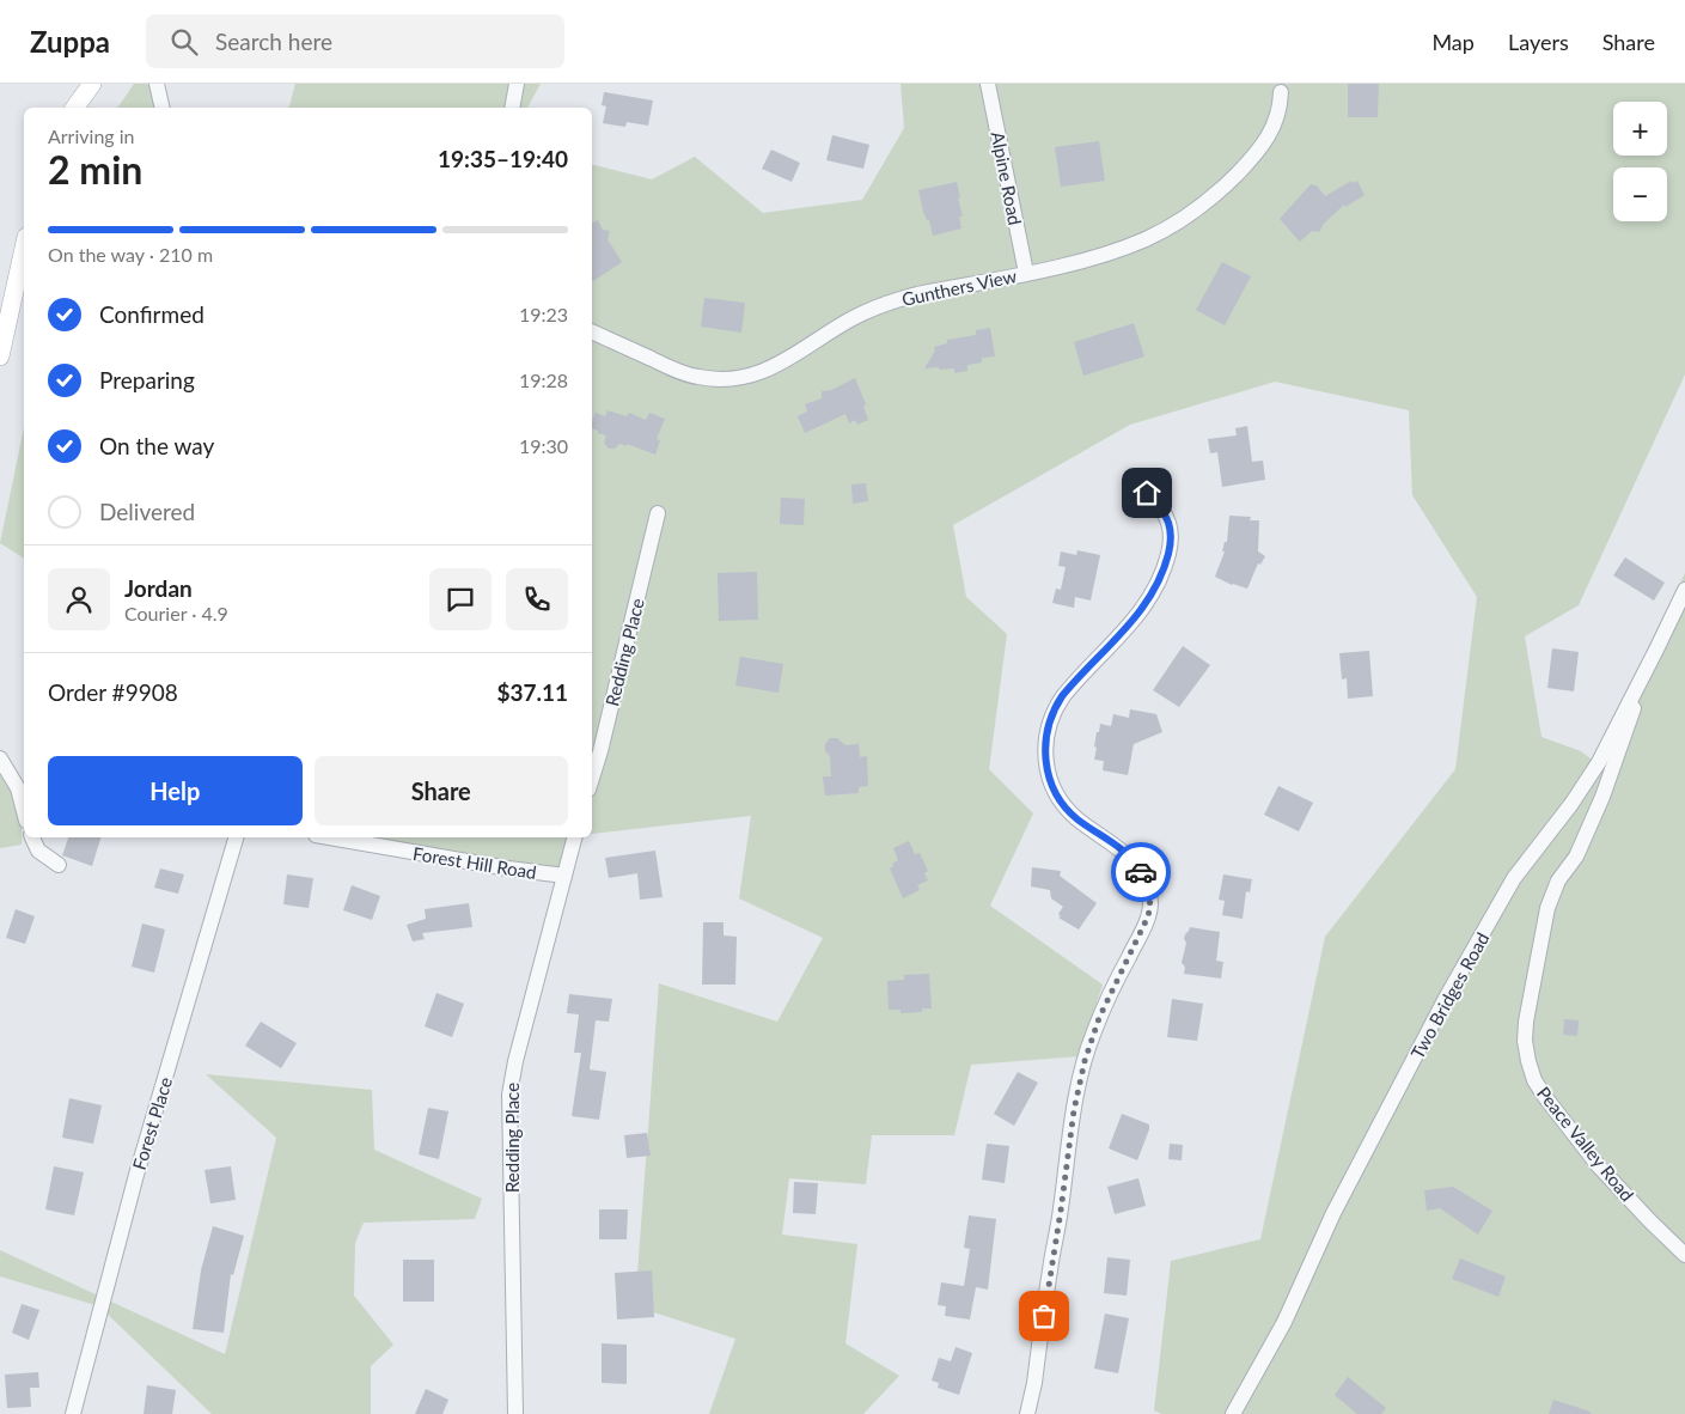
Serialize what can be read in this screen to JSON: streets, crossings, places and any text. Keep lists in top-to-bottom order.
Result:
{
  "streets": {
    "street": [
      "Alpine Road",
      "Gunthers View",
      "Redding Place",
      "Forest Hill Road",
      "Two Bridges Road",
      "Forest Place",
      "Peace Valley Road"
    ]
  },
  "crossings": [
    ["Alpine Road", "Gunthers View"],
    ["Redding Place", "Forest Hill Road"],
    ["Two Bridges Road", "Peace Valley Road"]
  ],
  "page": {
    "header": "Zuppa",
    "search": "Search here",
    "nav": ["Map", "Layers", "Share"],
    "map_buttons": ["+", "−"],
    "heading": ["2 min", "Arriving in", "19:35–19:40"],
    "panel": [
      "Jordan",
      "Courier · 4.9",
      "Order #9908",
      "$37.11"
    ],
    "bar": "On the way · 210 m",
    "list": [
      ["Confirmed", "19:23"],
      ["Preparing", "19:28"],
      ["On the way", "19:30"],
      "Delivered"
    ],
    "buttons": ["Help", "Share"]
  }
}
